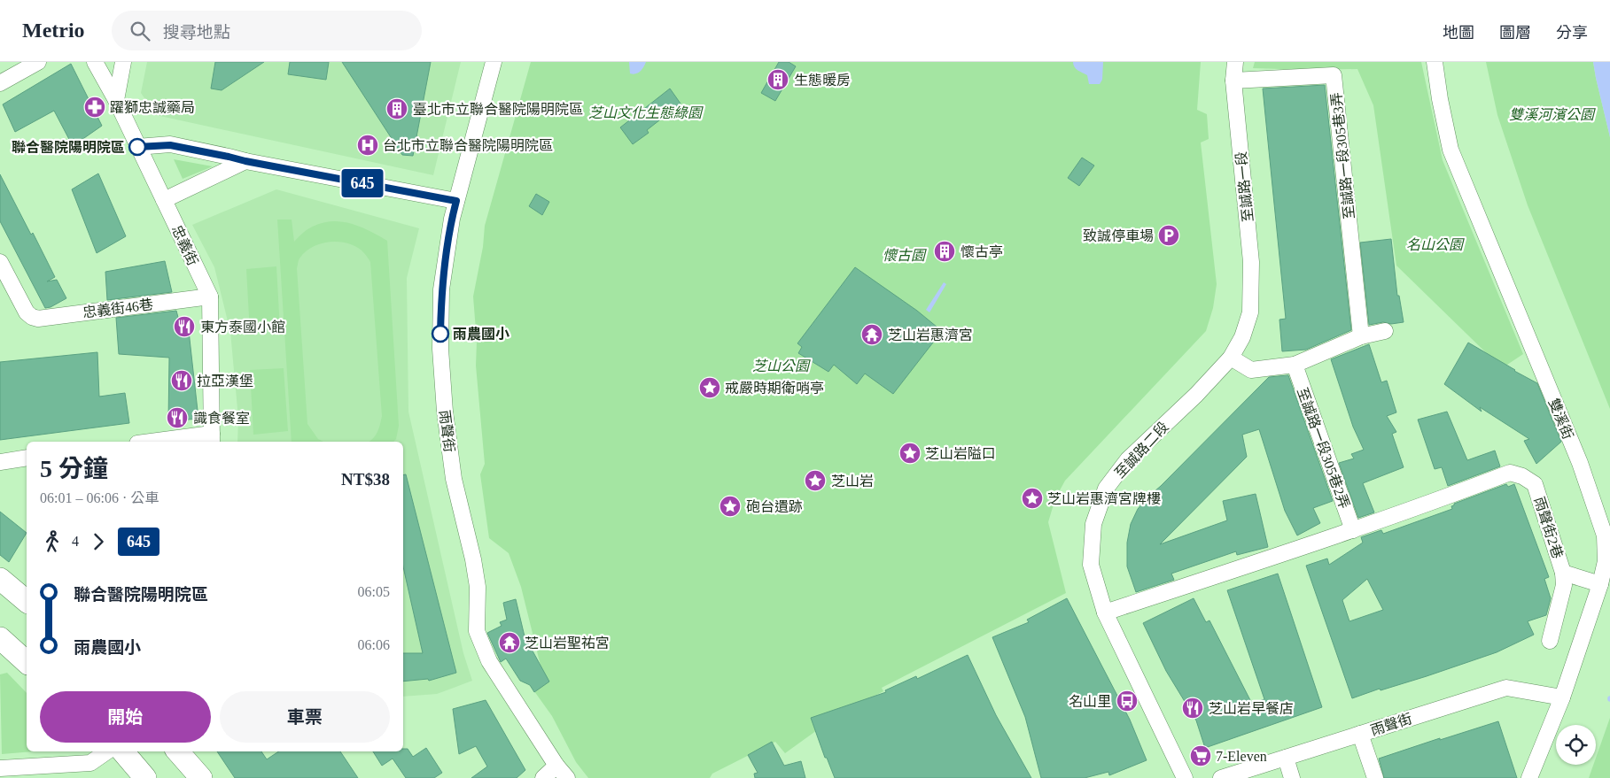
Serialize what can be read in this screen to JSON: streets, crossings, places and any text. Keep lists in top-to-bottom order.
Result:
{
  "streets": {
    "street": [
      "至誠路一段305巷3弄",
      "至誠路一段",
      "忠義街",
      "忠義街46巷",
      "雙溪街",
      "雨聲街",
      "至誠路一段305巷2弄",
      "至誠路二段",
      "雨聲街2巷"
    ]
  },
  "crossings": [
    ["至誠路一段305巷3弄", "至誠路一段"],
    ["至誠路一段", "至誠路二段"],
    ["忠義街", "忠義街46巷"],
    ["雙溪街", "雨聲街"],
    ["雙溪街", "雨聲街2巷"],
    ["至誠路一段305巷2弄", "雨聲街2巷"]
  ],
  "parks": [
    "芝山文化生態綠園",
    "雙溪河濱公園",
    "名山公園",
    "懷古園",
    "芝山公園"
  ],
  "places": {
    "building": ["生態暖房", "臺北市立聯合醫院陽明院區", "懷古亭"],
    "pharmacy": ["躍獅忠誠藥局"],
    "hospital": ["台北市立聯合醫院陽明院區"],
    "other": ["聯合醫院陽明院區", "雨農國小"],
    "parking": ["致誠停車場"],
    "restaurant": [
      "東方泰國小館",
      "拉亞漢堡",
      "識食餐室",
      "芝山岩早餐店"
    ],
    "temple": ["芝山岩惠濟宮", "芝山岩聖祐宮"],
    "place": [
      "戒嚴時期衛哨亭",
      "芝山岩隘口",
      "芝山岩",
      "芝山岩惠濟宮牌樓",
      "砲台遺跡"
    ],
    "bus stop": ["名山里"],
    "supermarket": ["7-Eleven"]
  },
  "lines": ["bus line 645"],
  "page": {
    "header": "Metrio",
    "search": "搜尋地點",
    "nav": ["地圖", "圖層", "分享"],
    "on_map": "645",
    "heading": ["5 分鐘", "06:01 – 06:06 · 公車", "NT$38"],
    "legs": ["4", "645"],
    "list": [
      {
        "name": "聯合醫院陽明院區",
        "value": "06:05"
      },
      {
        "name": "雨農國小",
        "value": "06:06"
      }
    ],
    "buttons": ["開始", "車票"]
  }
}
